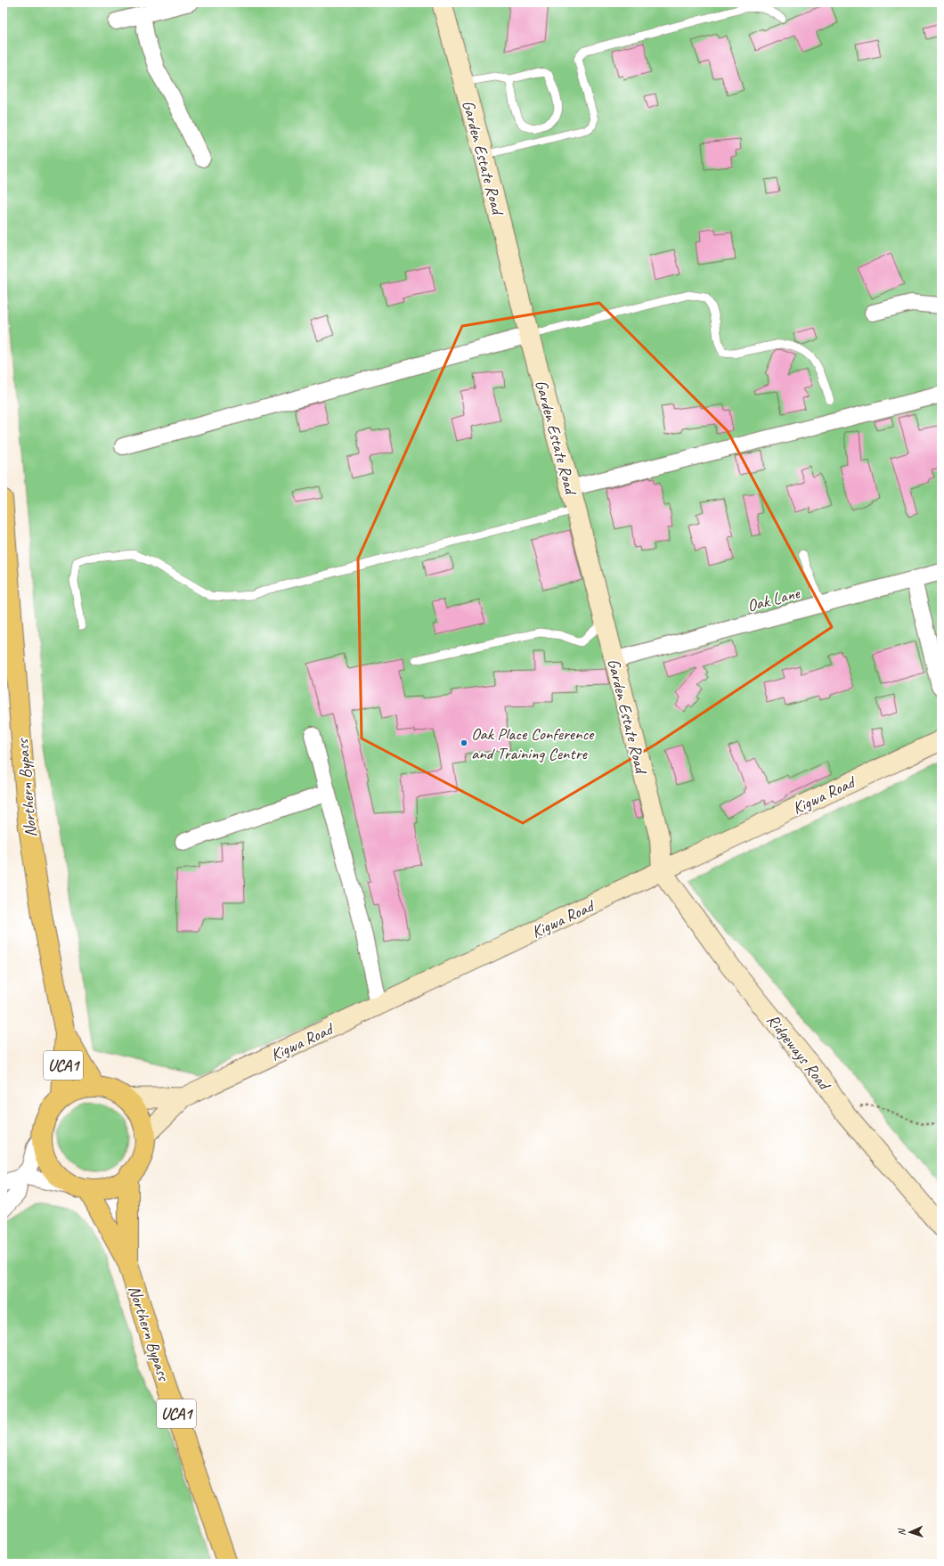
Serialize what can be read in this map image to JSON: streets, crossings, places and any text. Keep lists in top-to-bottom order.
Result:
{
  "streets": {
    "main road": ["Northern Bypass", "UCA1"],
    "street": [
      "Garden Estate Road",
      "Oak Lane",
      "Kigwa Road",
      "Ridgeways Road"
    ]
  },
  "crossings": [
    ["Garden Estate Road", "Oak Lane"],
    ["Garden Estate Road", "Kigwa Road"],
    ["Garden Estate Road", "Ridgeways Road"],
    ["Northern Bypass", "UCA1"],
    ["Kigwa Road", "Ridgeways Road"]
  ],
  "places": ["Oak Place Conference and Training Centre"],
  "north": "left"
}
